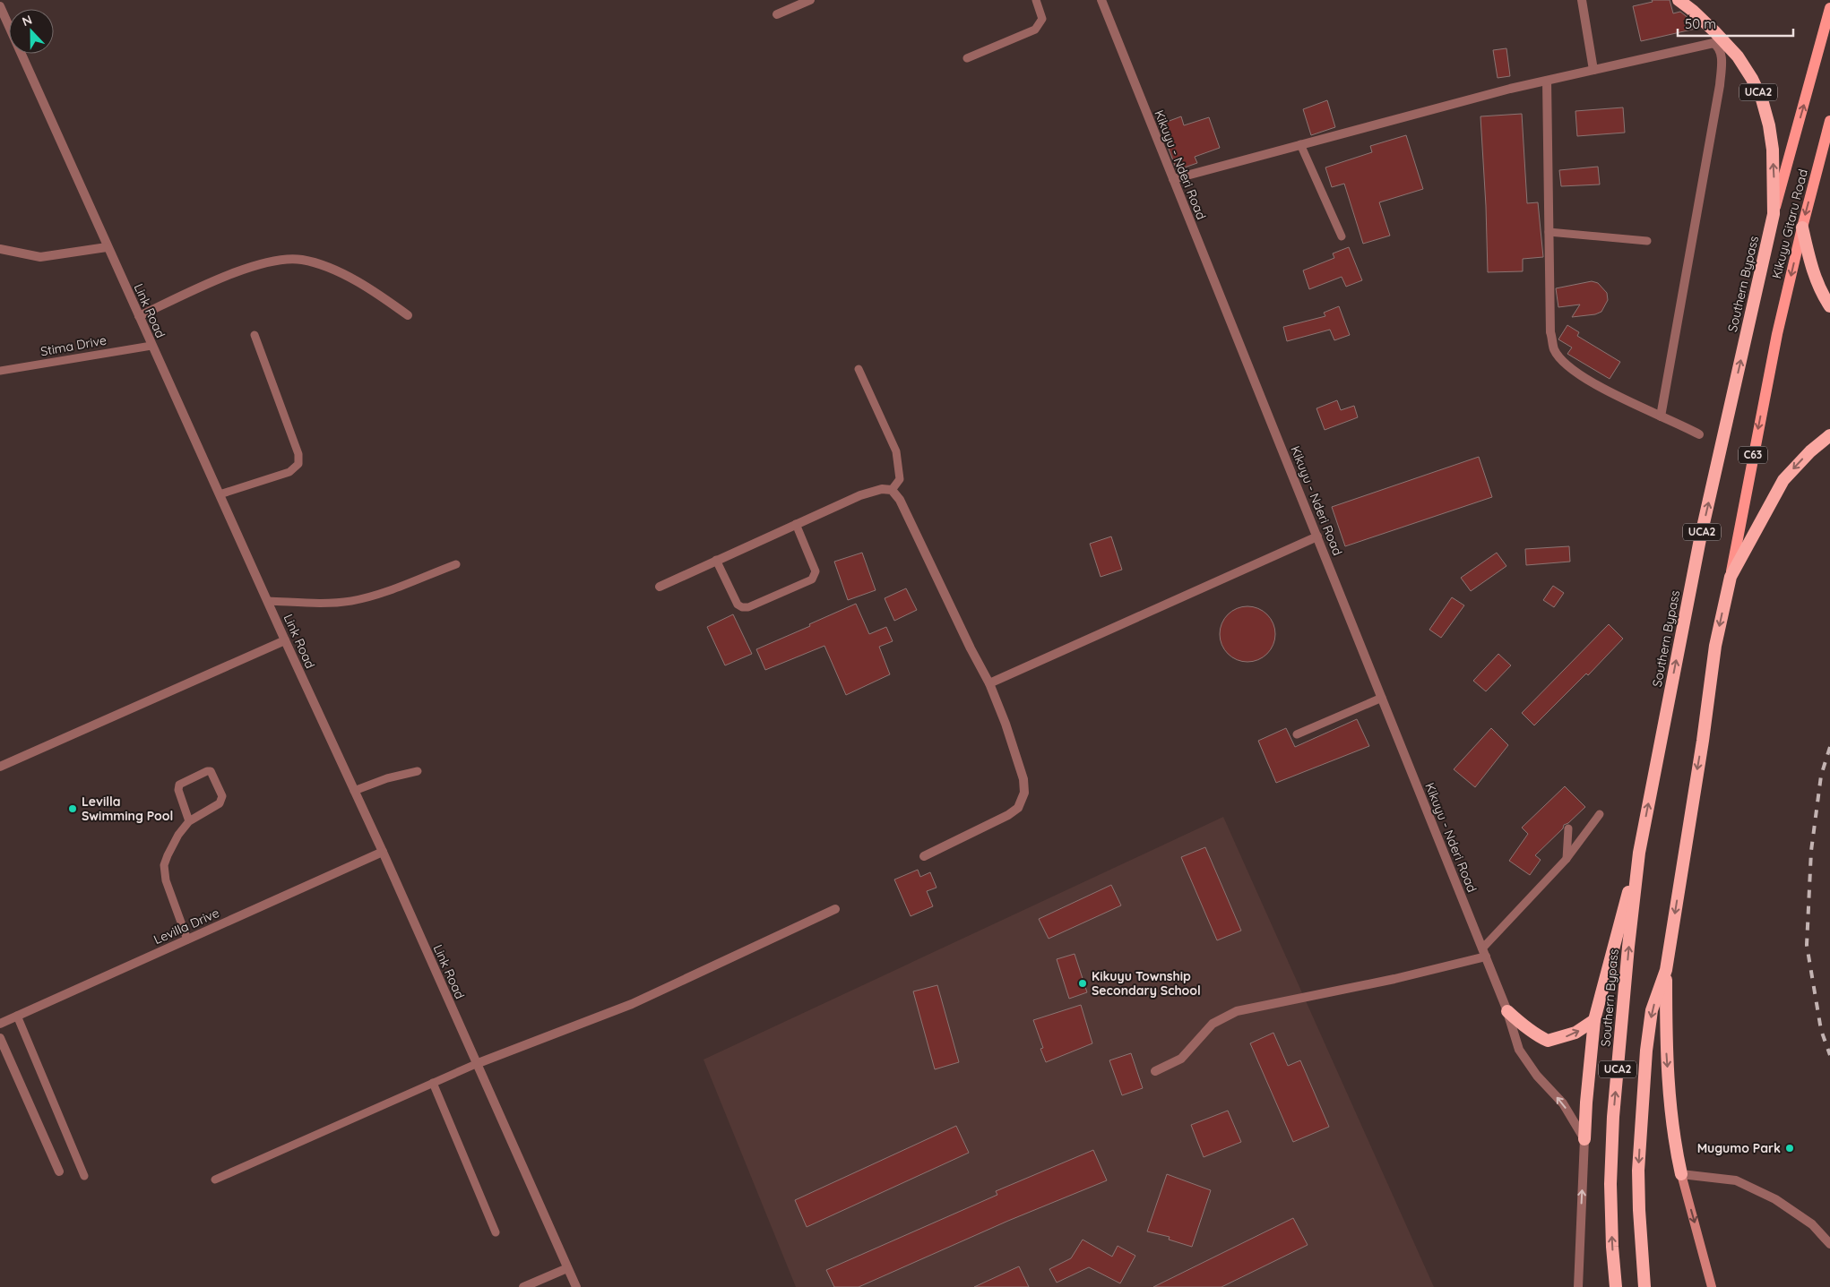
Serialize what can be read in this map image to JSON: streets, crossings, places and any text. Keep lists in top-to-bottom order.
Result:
{
  "streets": {
    "highway": ["UCA2", "Southern Bypass"],
    "main road": ["Kikuyu Gitaru Road", "C63"],
    "street": ["Kikuyu - Nderi Road", "Link Road", "Levilla Drive"],
    "lane": ["Stima Drive"]
  },
  "crossings": [
    ["UCA2", "Kikuyu Gitaru Road"],
    ["UCA2", "Southern Bypass"],
    ["Link Road", "Stima Drive"],
    ["Link Road", "Levilla Drive"]
  ],
  "one_way": ["Kikuyu Gitaru Road", "Southern Bypass"],
  "places": ["Levilla Swimming Pool", "Kikuyu Township Secondary School", "Mugumo Park"],
  "scale_bar": "50 m",
  "north": "top"
}
